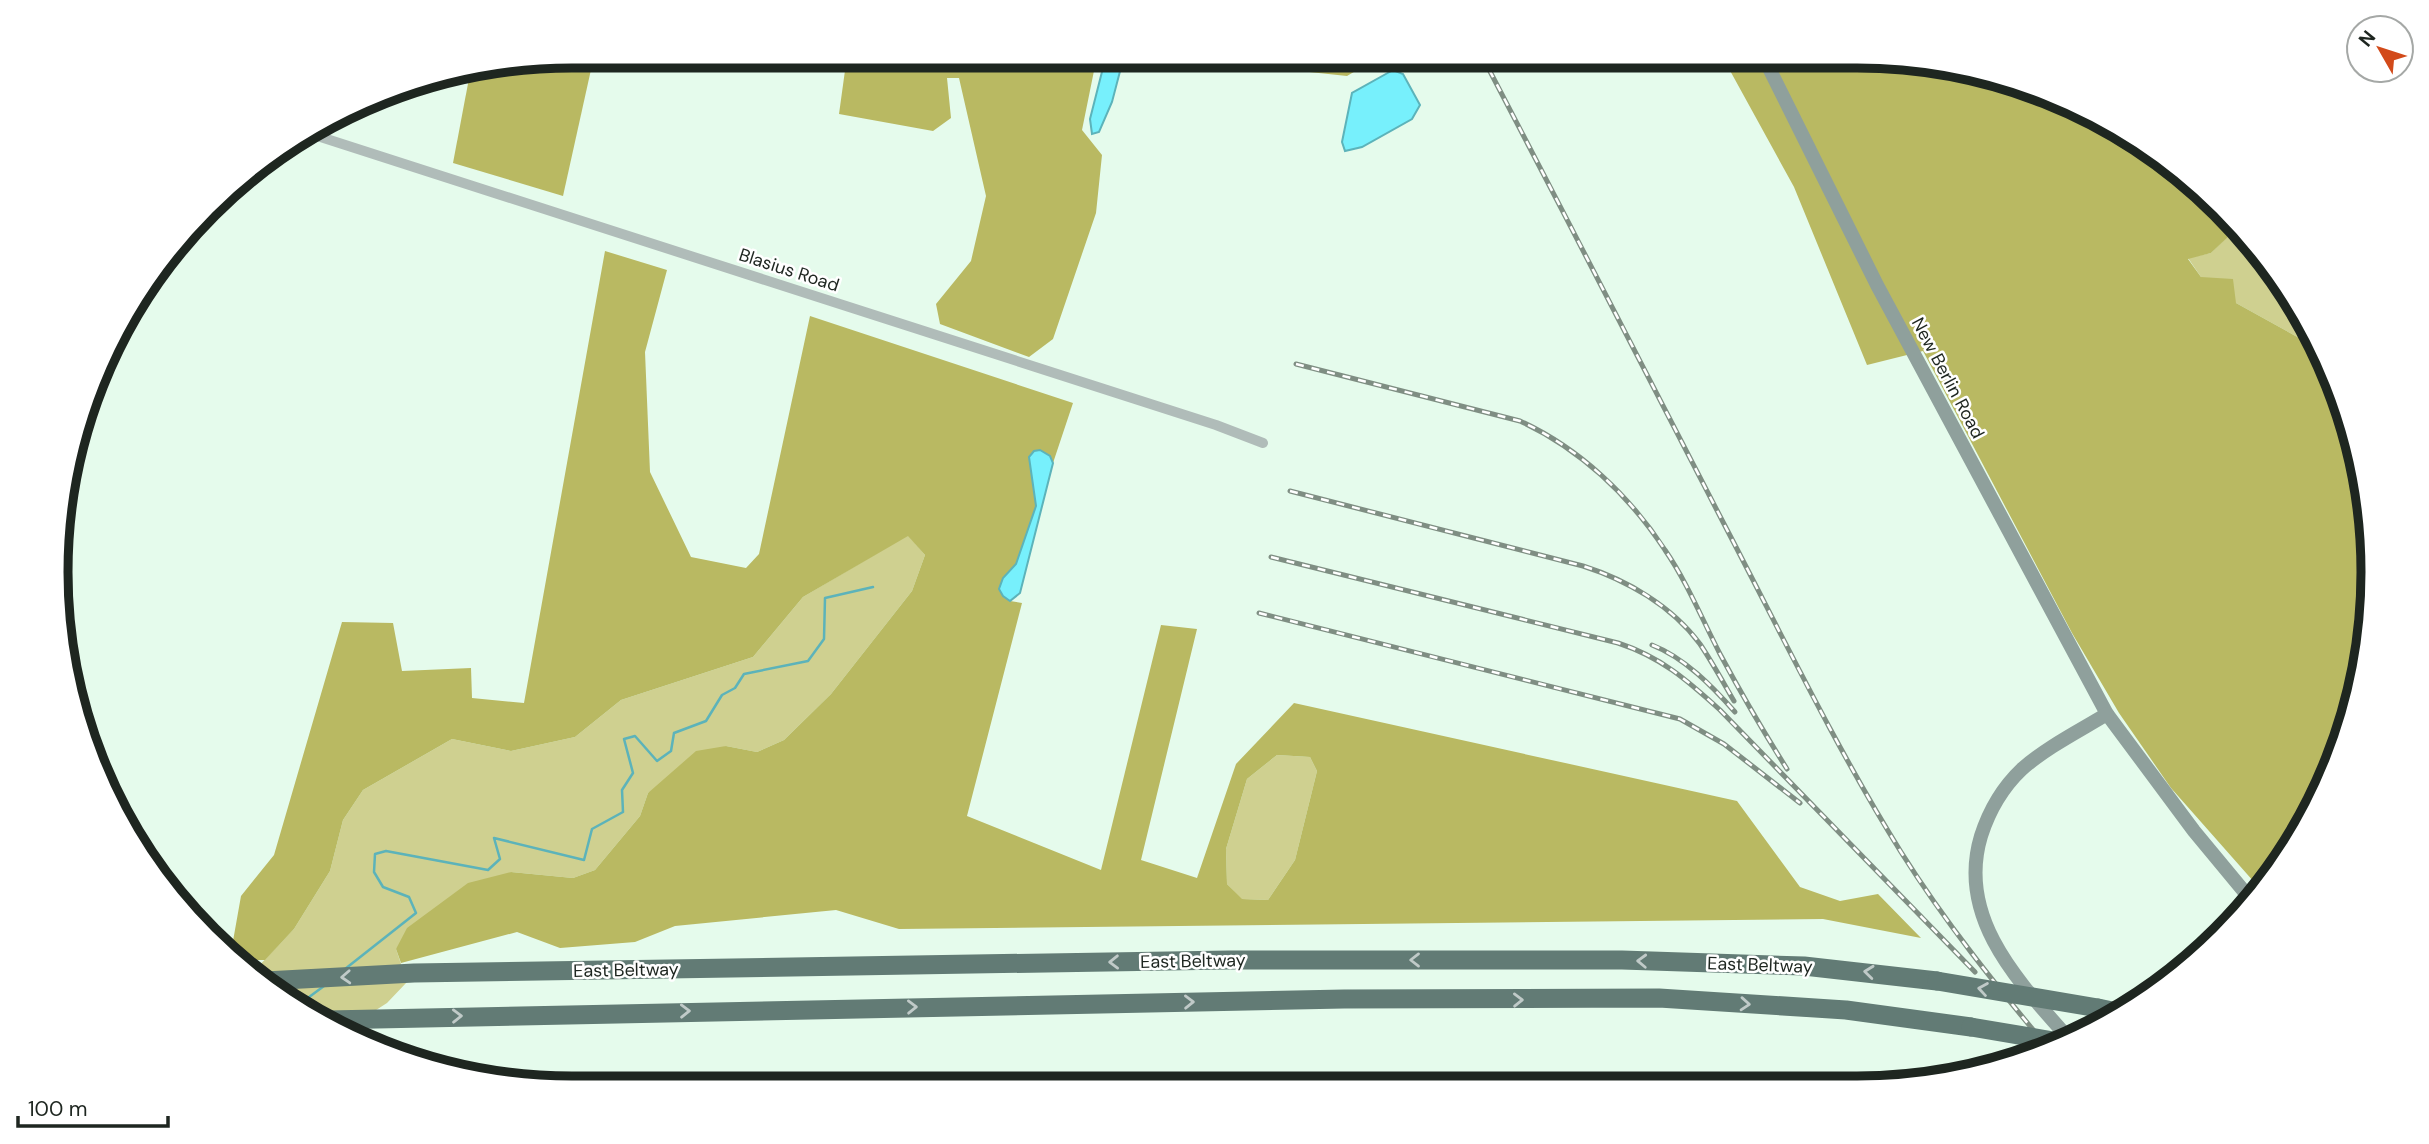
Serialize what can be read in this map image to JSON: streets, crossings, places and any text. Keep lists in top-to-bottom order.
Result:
{
  "streets": {
    "highway": ["East Beltway"],
    "street": ["Blasius Road", "New Berlin Road"]
  },
  "scale_bar": "100 m",
  "north": "top left"
}
